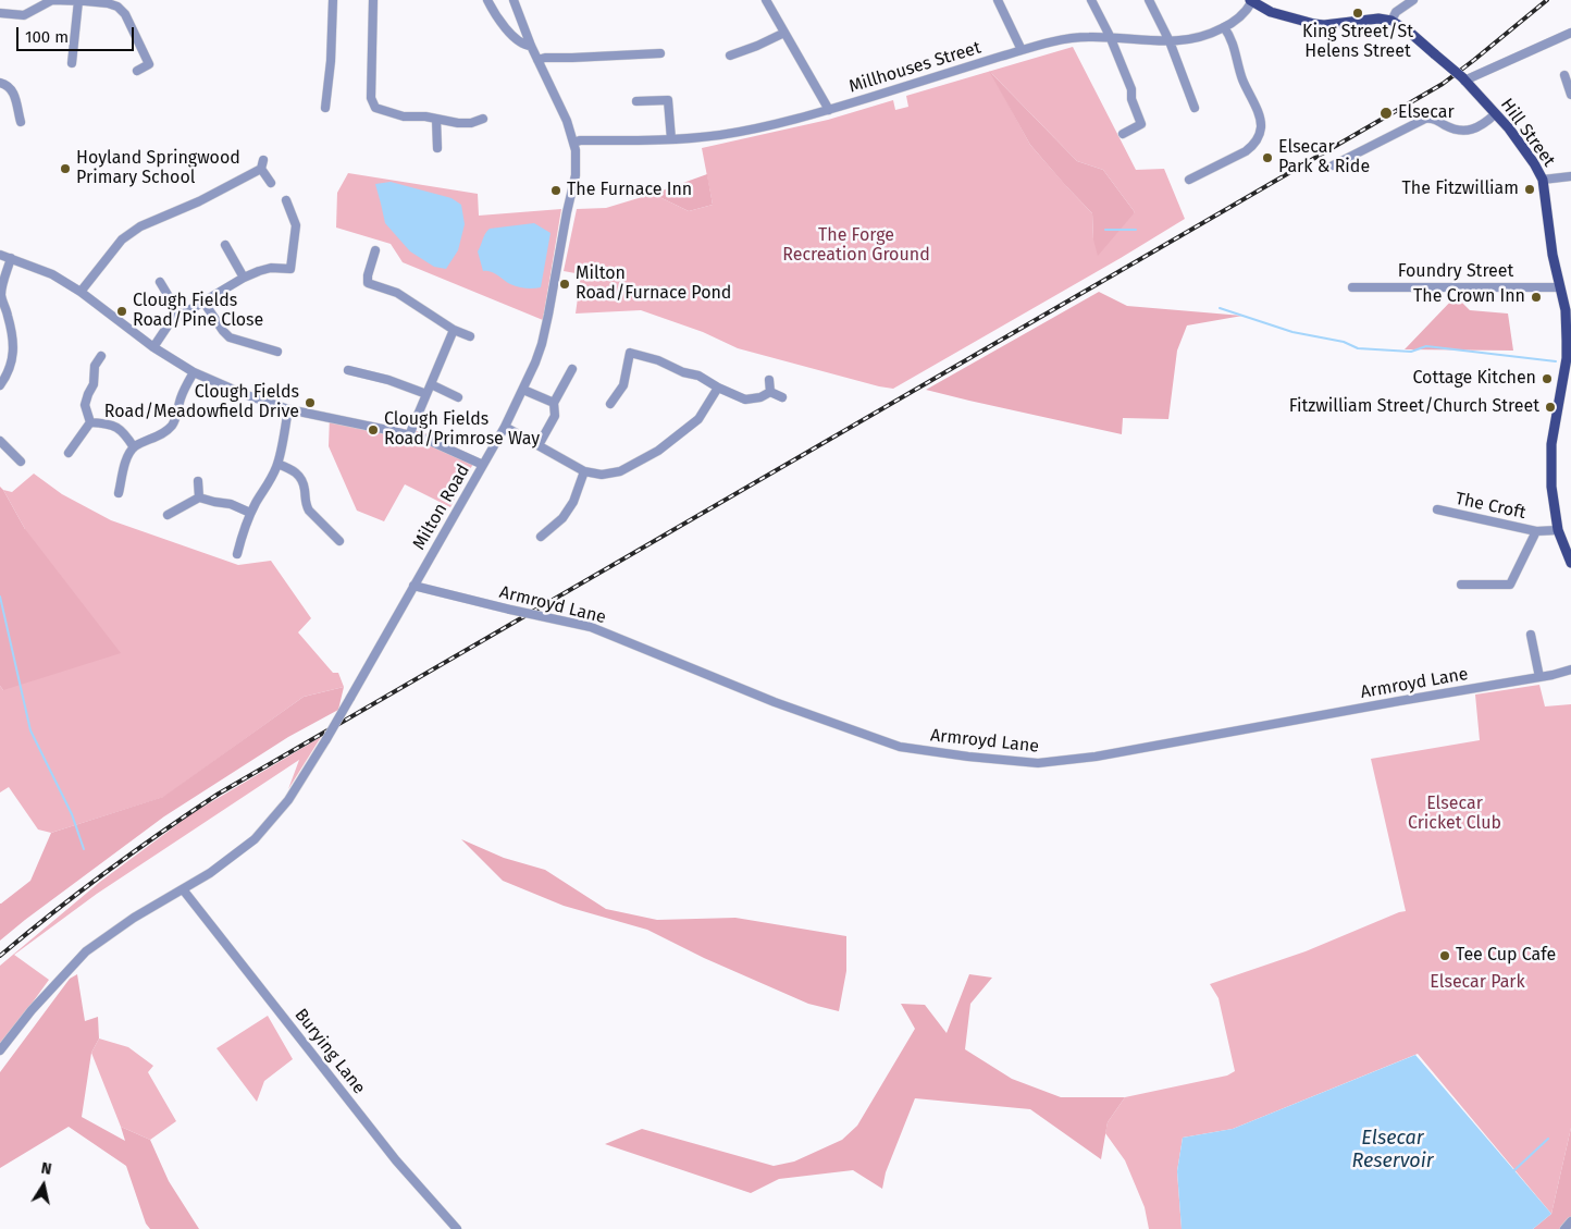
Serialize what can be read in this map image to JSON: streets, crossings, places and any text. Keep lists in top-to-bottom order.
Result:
{
  "streets": {
    "main road": ["Hill Street"],
    "street": [
      "Millhouses Street",
      "Foundry Street",
      "The Croft",
      "Milton Road",
      "Armroyd Lane",
      "Burying Lane"
    ]
  },
  "crossings": [
    ["Millhouses Street", "Milton Road"],
    ["Hill Street", "Foundry Street"],
    ["Hill Street", "The Croft"],
    ["Milton Road", "Armroyd Lane"],
    ["Milton Road", "Burying Lane"]
  ],
  "water": ["Elsecar Reservoir"],
  "parks": ["The Forge Recreation Ground", "Elsecar Cricket Club", "Elsecar Park"],
  "places": [
    "King Street/St Helens Street",
    "Elsecar",
    "Elsecar Park & Ride",
    "Hoyland Springwood Primary School",
    "The Fitzwilliam",
    "The Furnace Inn",
    "Milton Road/Furnace Pond",
    "The Crown Inn",
    "Clough Fields Road/Pine Close",
    "Cottage Kitchen",
    "Clough Fields Road/Meadowfield Drive",
    "Fitzwilliam Street/Church Street",
    "Clough Fields Road/Primrose Way",
    "Tee Cup Cafe"
  ],
  "scale_bar": "100 m",
  "north": "top"
}
